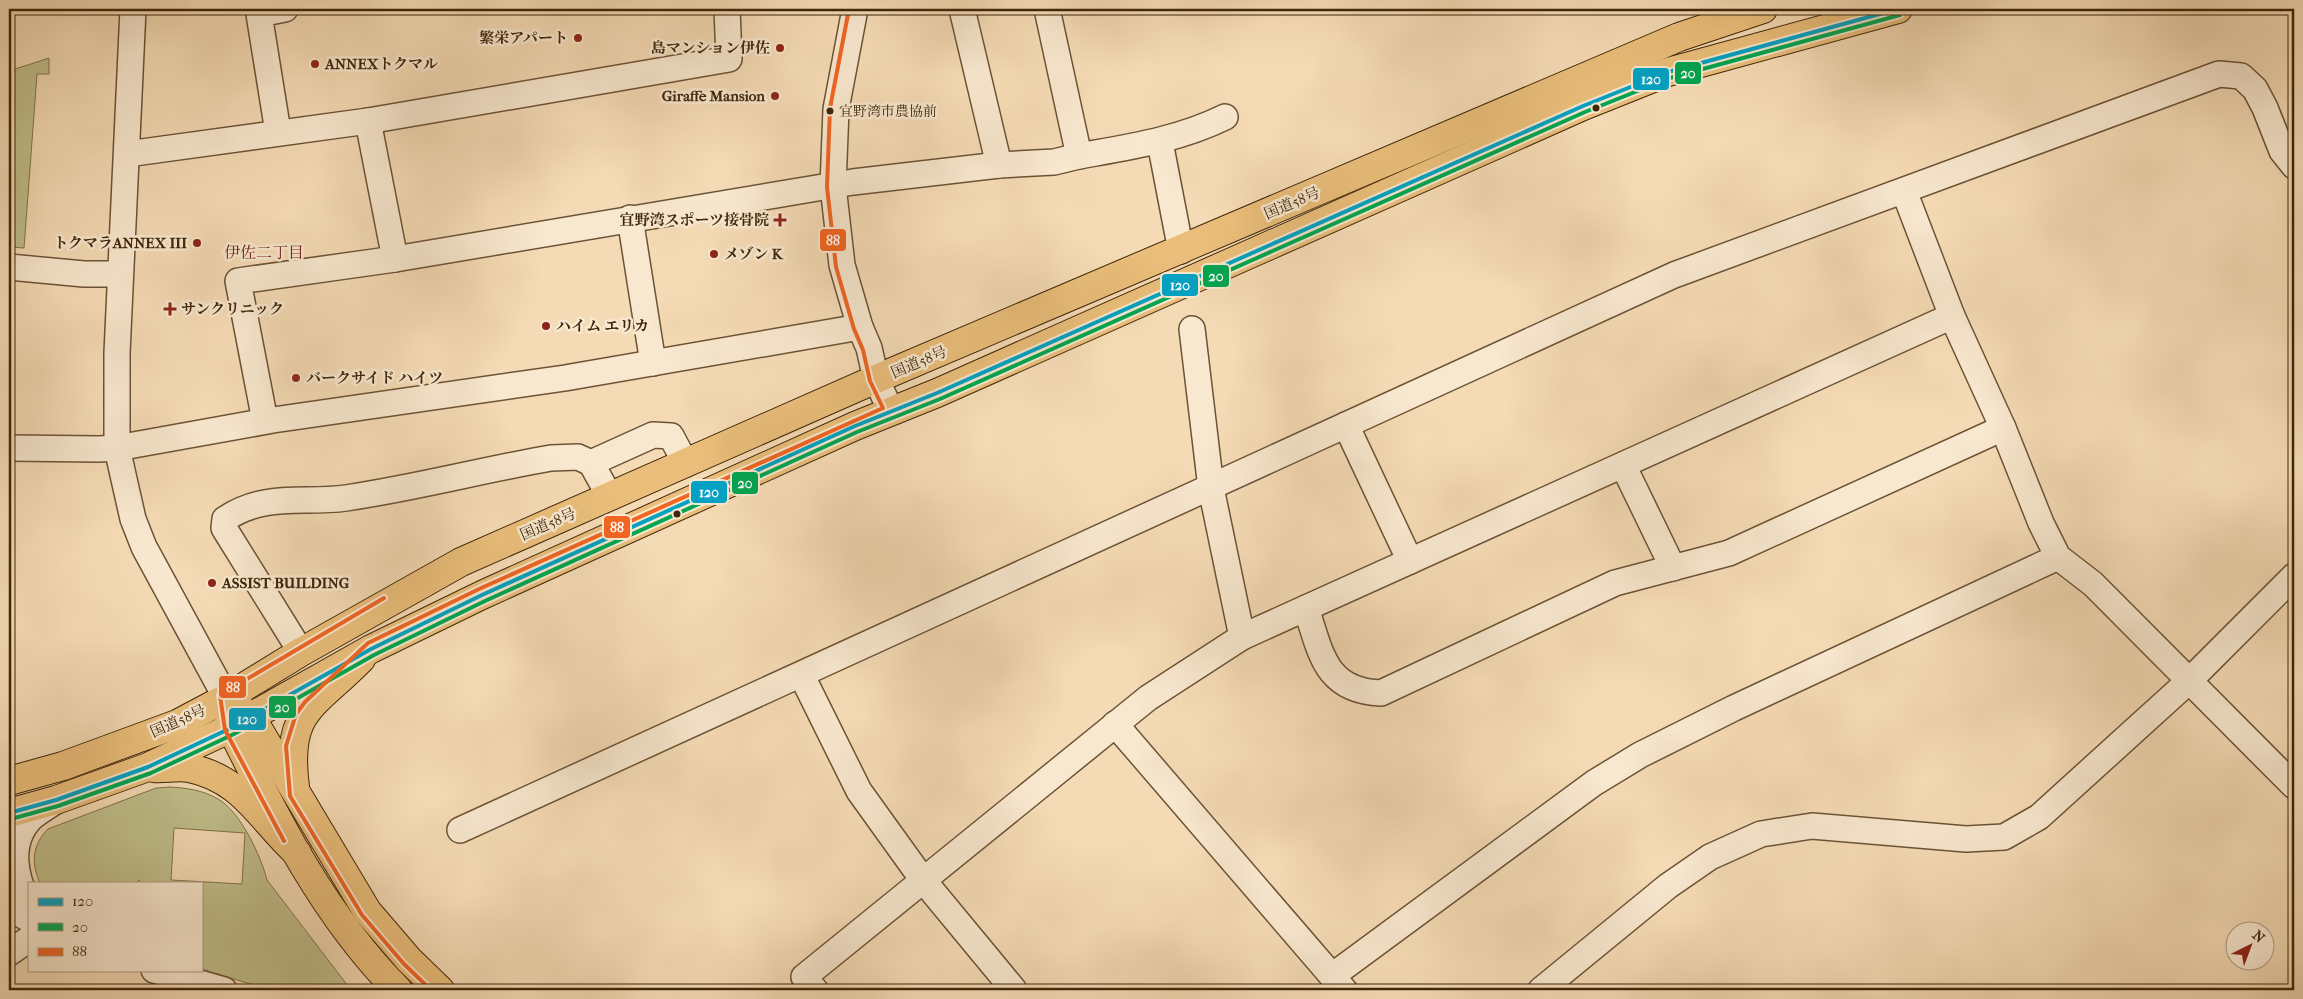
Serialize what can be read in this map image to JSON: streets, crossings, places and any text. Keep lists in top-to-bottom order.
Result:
{
  "streets": {
    "main road": ["国道58号"]
  },
  "districts": ["伊佐二丁目"],
  "places": {
    "other": [
      "繁栄アパート",
      "島マンション伊佐",
      "ANNEXトクマル",
      "Giraffe Mansion",
      "宜野湾市農協前",
      "トクマラANNEX III",
      "メゾン K",
      "ハイム エリカ",
      "バークサイド ハイツ",
      "ASSIST BUILDING"
    ],
    "health": ["宜野湾スポーツ接骨院", "サンクリニック"]
  },
  "lines": ["transit line 120", "transit line 88", "transit line 20"],
  "legend": ["120", "20", "88"],
  "north": "top right"
}
